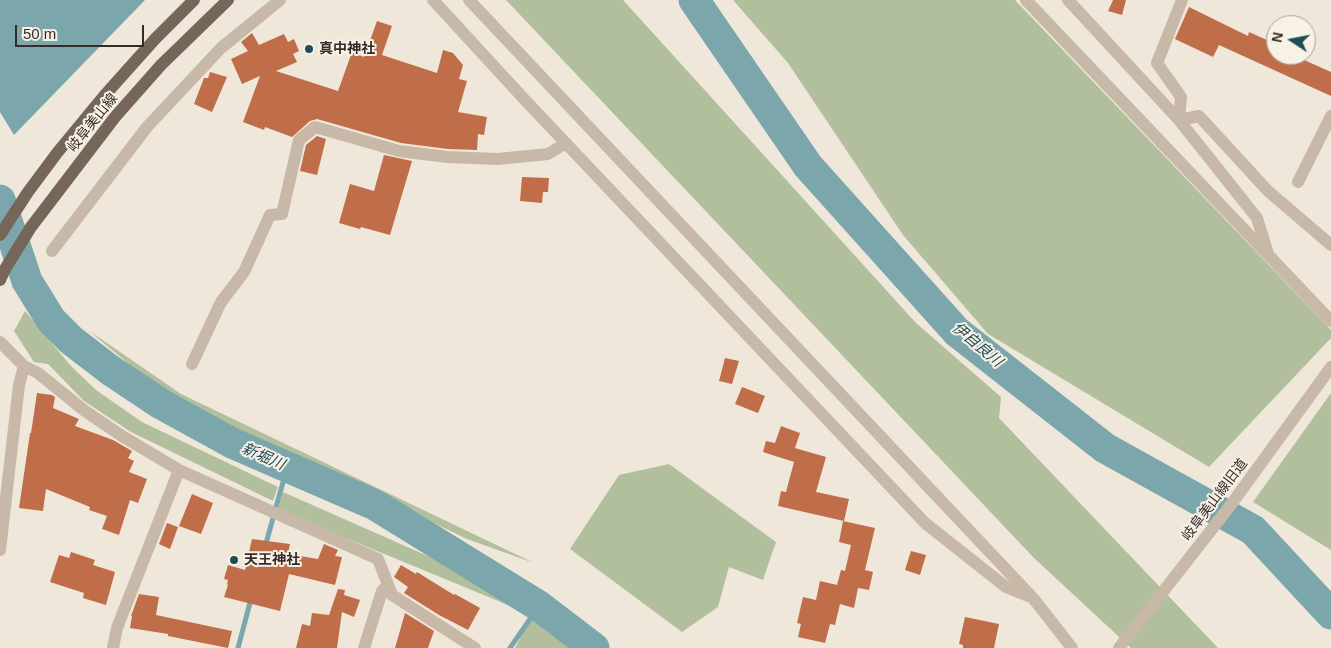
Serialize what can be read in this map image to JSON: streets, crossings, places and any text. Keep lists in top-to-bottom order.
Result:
{
  "streets": {
    "main road": ["岐阜美山線"],
    "street": ["岐阜美山線旧道"]
  },
  "water": ["伊自良川", "新堀川"],
  "places": ["真中神社", "天王神社"],
  "scale_bar": "50 m",
  "north": "left"
}
